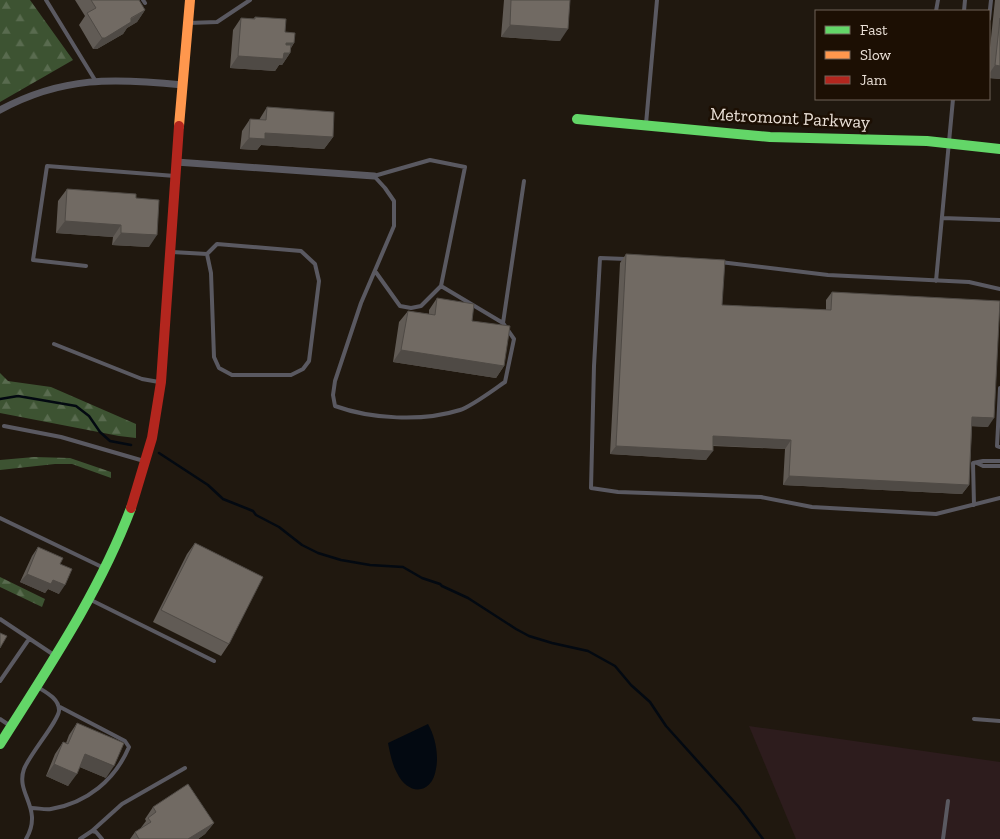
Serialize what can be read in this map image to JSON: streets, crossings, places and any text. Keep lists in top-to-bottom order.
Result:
{
  "streets": {
    "street": ["Metromont Parkway"]
  },
  "legend": ["Fast", "Slow", "Jam"]
}
